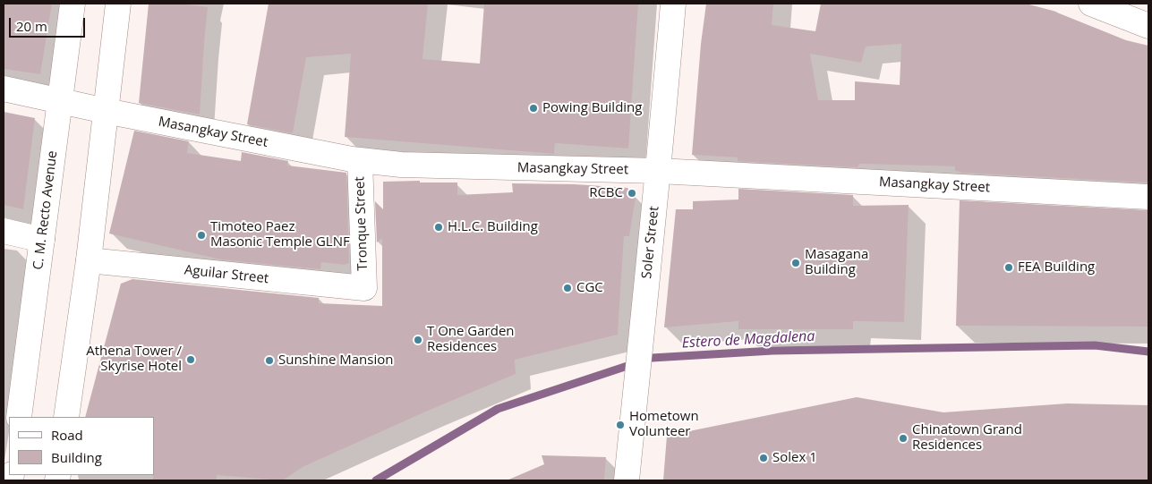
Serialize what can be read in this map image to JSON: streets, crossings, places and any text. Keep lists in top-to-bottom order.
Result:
{
  "streets": {
    "street": [
      "Masangkay Street",
      "C. M. Recto Avenue",
      "Tronque Street",
      "Soler Street",
      "Aguilar Street"
    ]
  },
  "crossings": [
    ["Masangkay Street", "C. M. Recto Avenue"],
    ["Masangkay Street", "Tronque Street"],
    ["Masangkay Street", "Soler Street"],
    ["Tronque Street", "Aguilar Street"]
  ],
  "water": ["Estero de Magdalena"],
  "places": [
    "Powing Building",
    "RCBC",
    "H.L.C. Building",
    "Timoteo Paez Masonic Temple GLNF",
    "Masagana Building",
    "FEA Building",
    "CGC",
    "T One Garden Residences",
    "Athena Tower / Skyrise Hotel",
    "Sunshine Mansion",
    "Hometown Volunteer",
    "Chinatown Grand Residences",
    "Solex 1"
  ],
  "legend": ["Road", "Building"],
  "scale_bar": "20 m"
}
